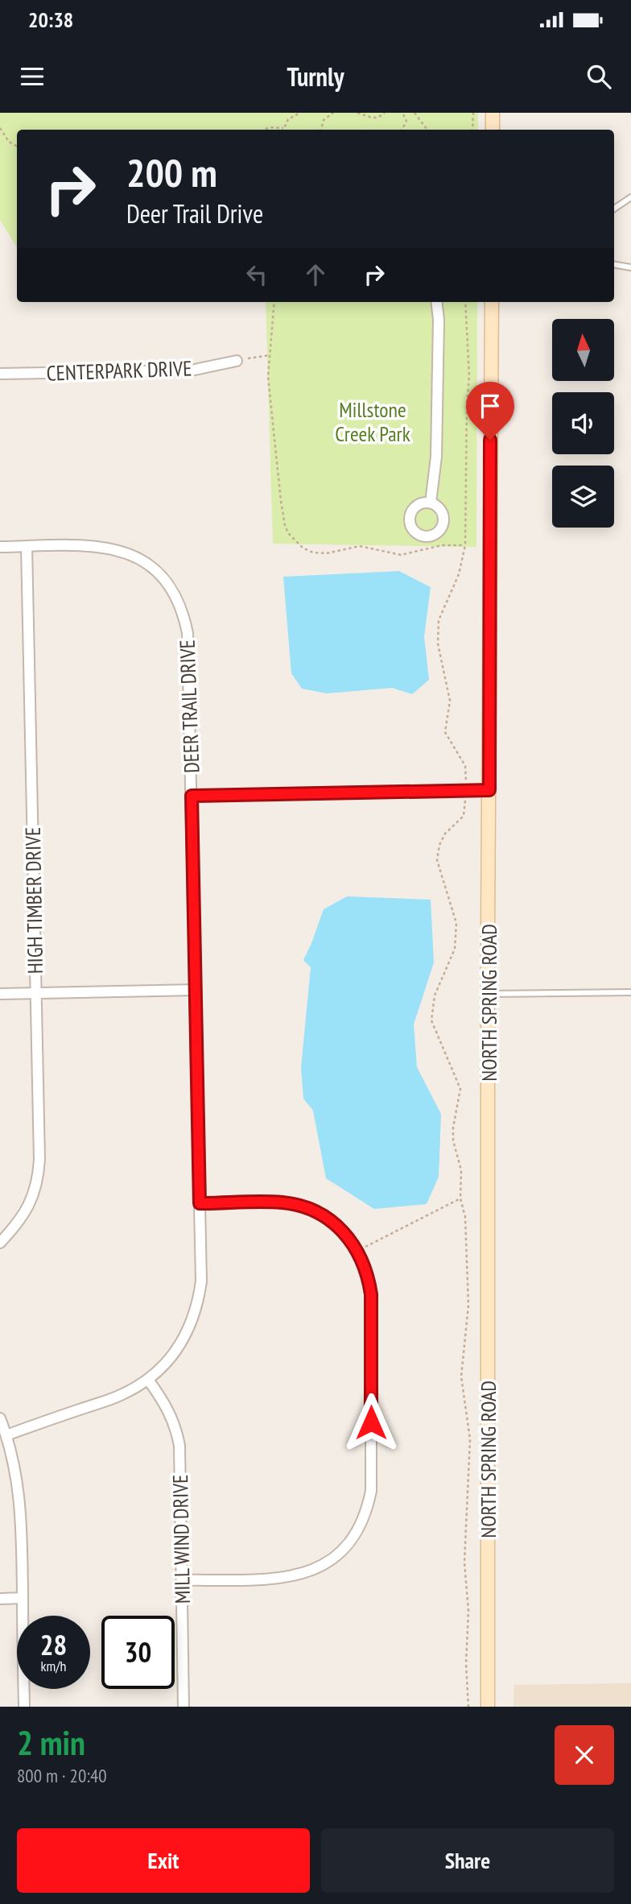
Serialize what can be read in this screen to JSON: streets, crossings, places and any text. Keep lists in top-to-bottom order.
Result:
{
  "streets": {
    "main road": ["NORTH SPRING ROAD"],
    "street": [
      "CENTERPARK DRIVE",
      "DEER TRAIL DRIVE",
      "HIGH TIMBER DRIVE",
      "MILL WIND DRIVE"
    ]
  },
  "crossings": [
    ["DEER TRAIL DRIVE", "HIGH TIMBER DRIVE"],
    ["DEER TRAIL DRIVE", "MILL WIND DRIVE"]
  ],
  "parks": ["Millstone Creek Park"],
  "north": "top",
  "page": {
    "status": "20:38",
    "header": "Turnly",
    "turn": ["200 m", "Deer Trail Drive"],
    "speed": "28 km/h",
    "limit": "30",
    "heading": ["2 min", "800 m · 20:40"],
    "buttons": ["Exit", "Share"]
  }
}
